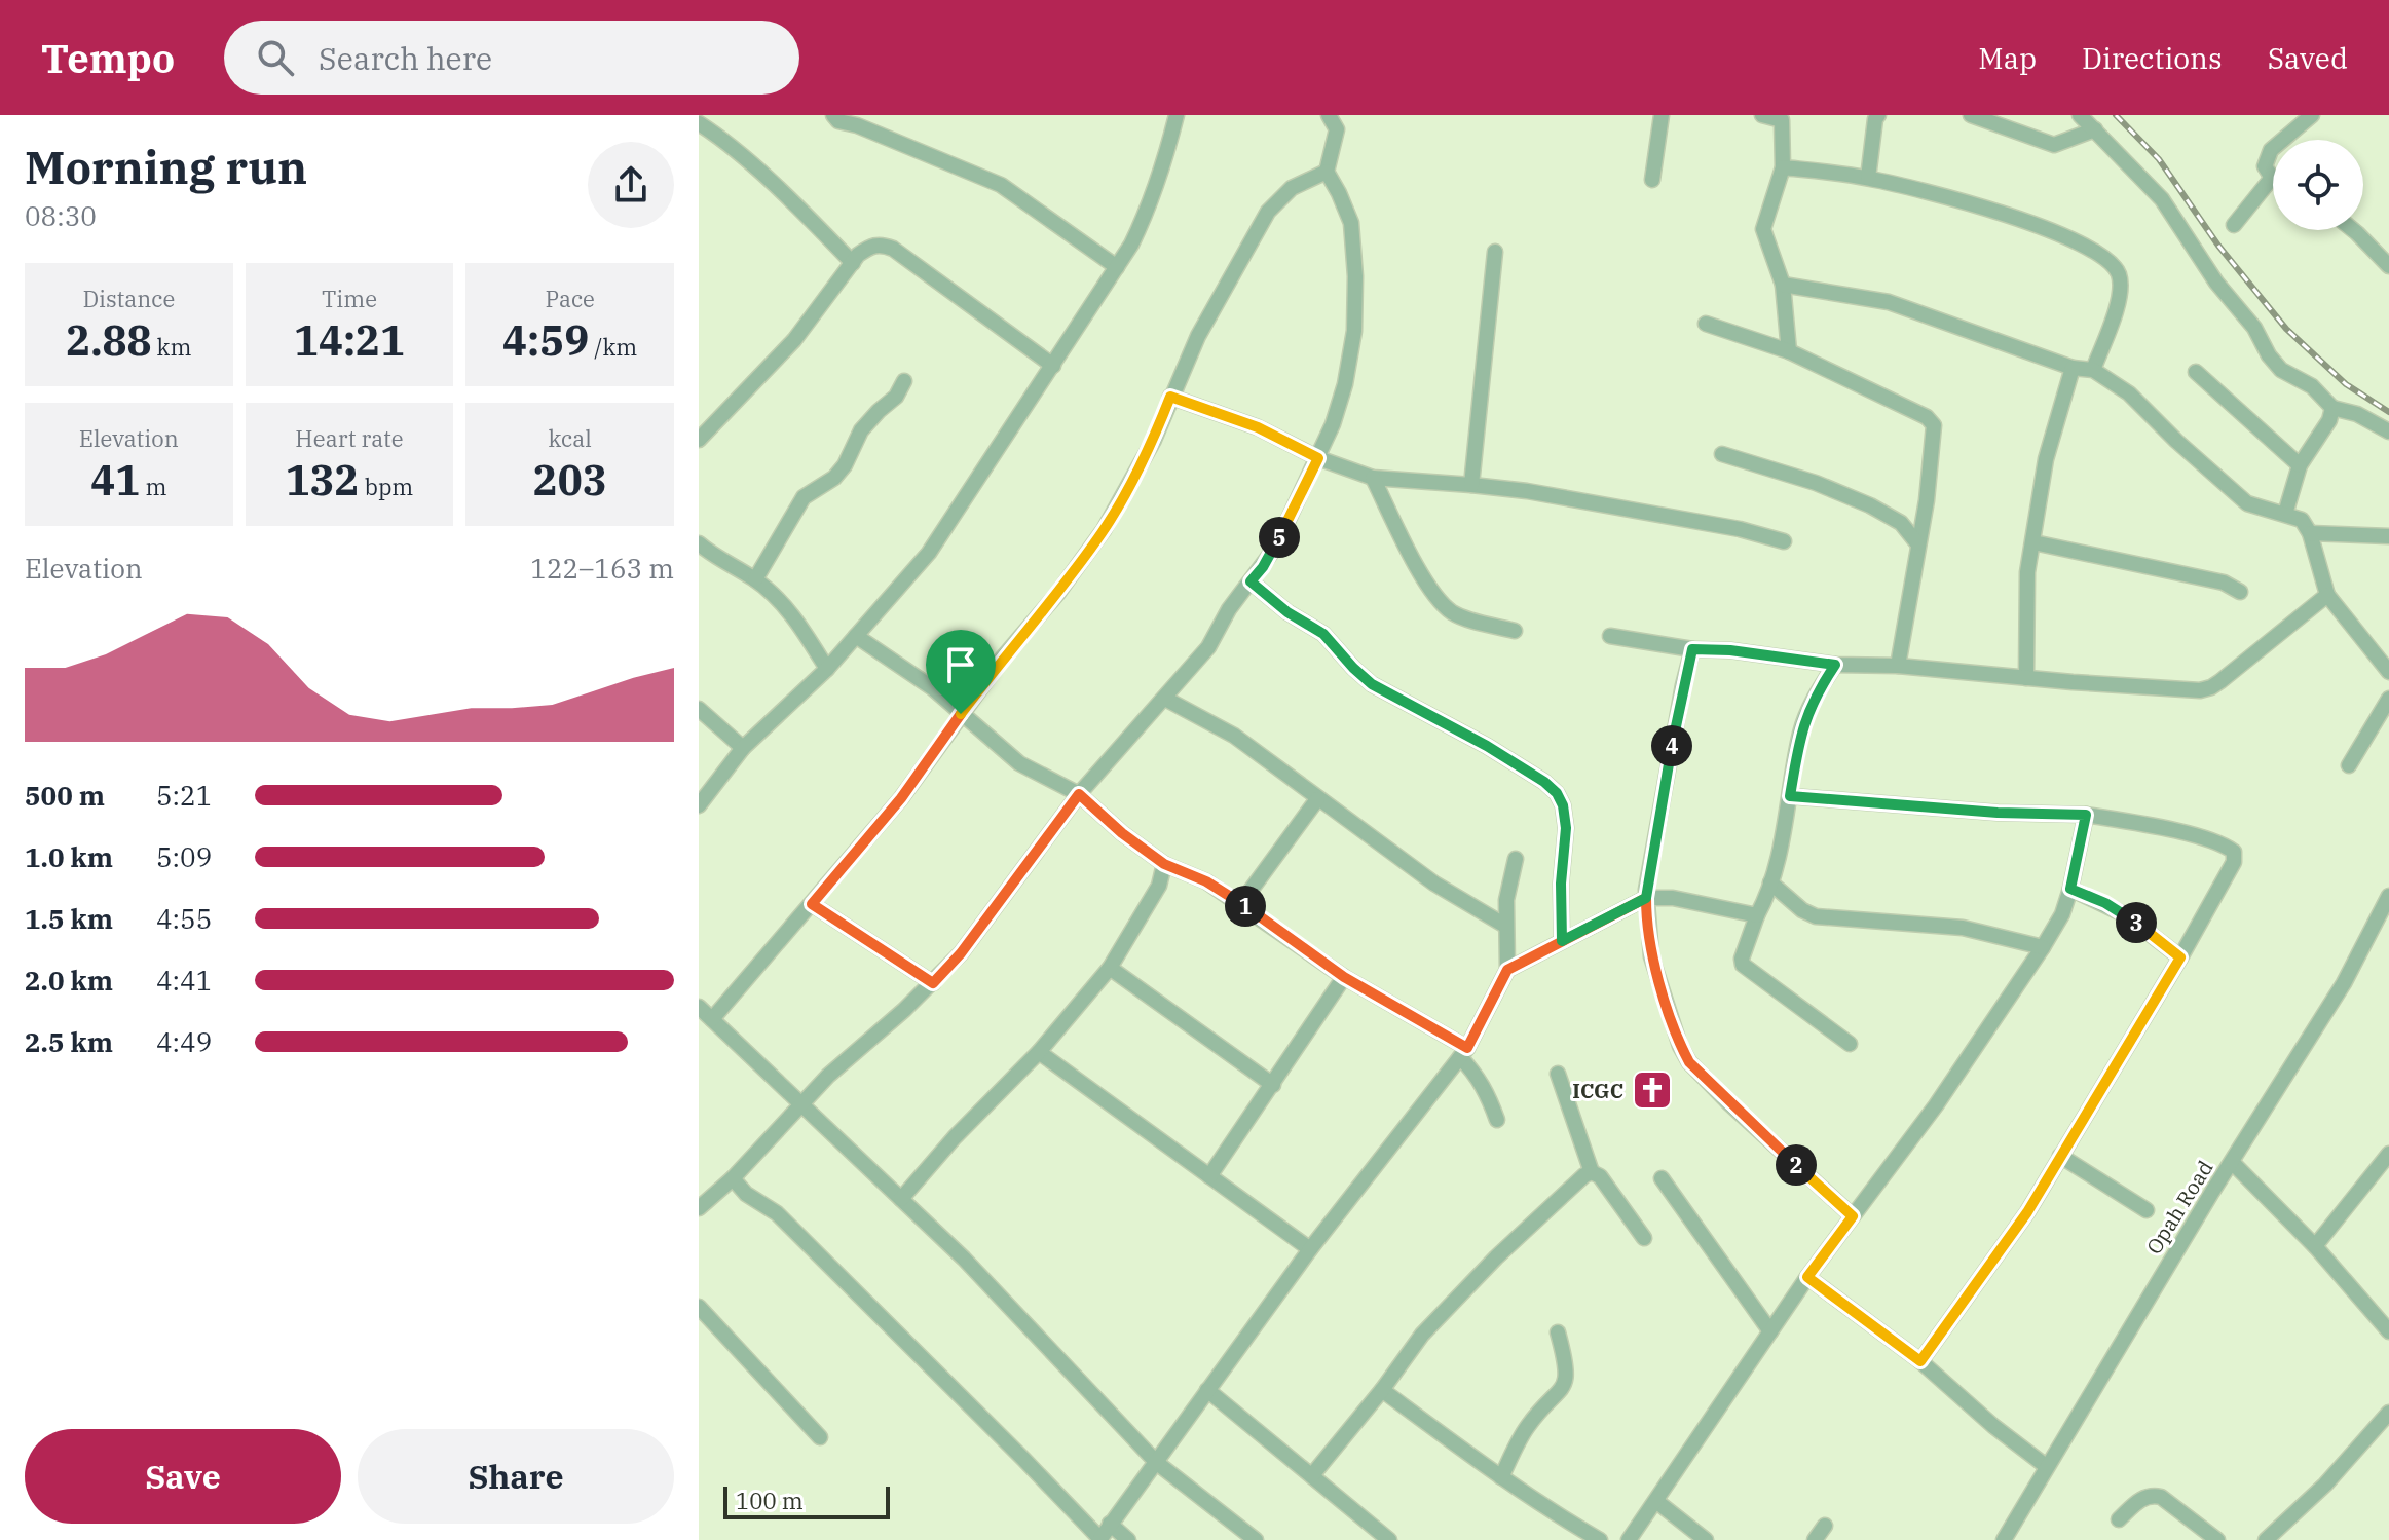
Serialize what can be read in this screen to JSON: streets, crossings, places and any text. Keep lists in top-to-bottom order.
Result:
{
  "streets": {
    "street": ["Opah Road"]
  },
  "places": {
    "church": ["ICGC"]
  },
  "scale_bar": "100 m",
  "page": {
    "header": "Tempo",
    "search": "Search here",
    "nav": ["Map", "Directions", "Saved"],
    "heading": ["Morning run", "08:30"],
    "stats": [
      ["Distance", "2.88 km"],
      ["Time", "14:21"],
      ["Pace", "4:59 /km"],
      ["Elevation", "41 m"],
      ["Heart rate", "132 bpm"],
      ["kcal", "203"]
    ],
    "pins": [
      "5",
      "4",
      "1",
      "3",
      "2"
    ],
    "chart": ["Elevation", "122–163 m"],
    "list": [
      {
        "name": "500 m",
        "note": "5:21"
      },
      {
        "name": "1.0 km",
        "note": "5:09"
      },
      {
        "name": "1.5 km",
        "note": "4:55"
      },
      {
        "name": "2.0 km",
        "note": "4:41"
      },
      {
        "name": "2.5 km",
        "note": "4:49"
      }
    ],
    "buttons": ["Save", "Share"],
    "scale": "100 m"
  }
}
